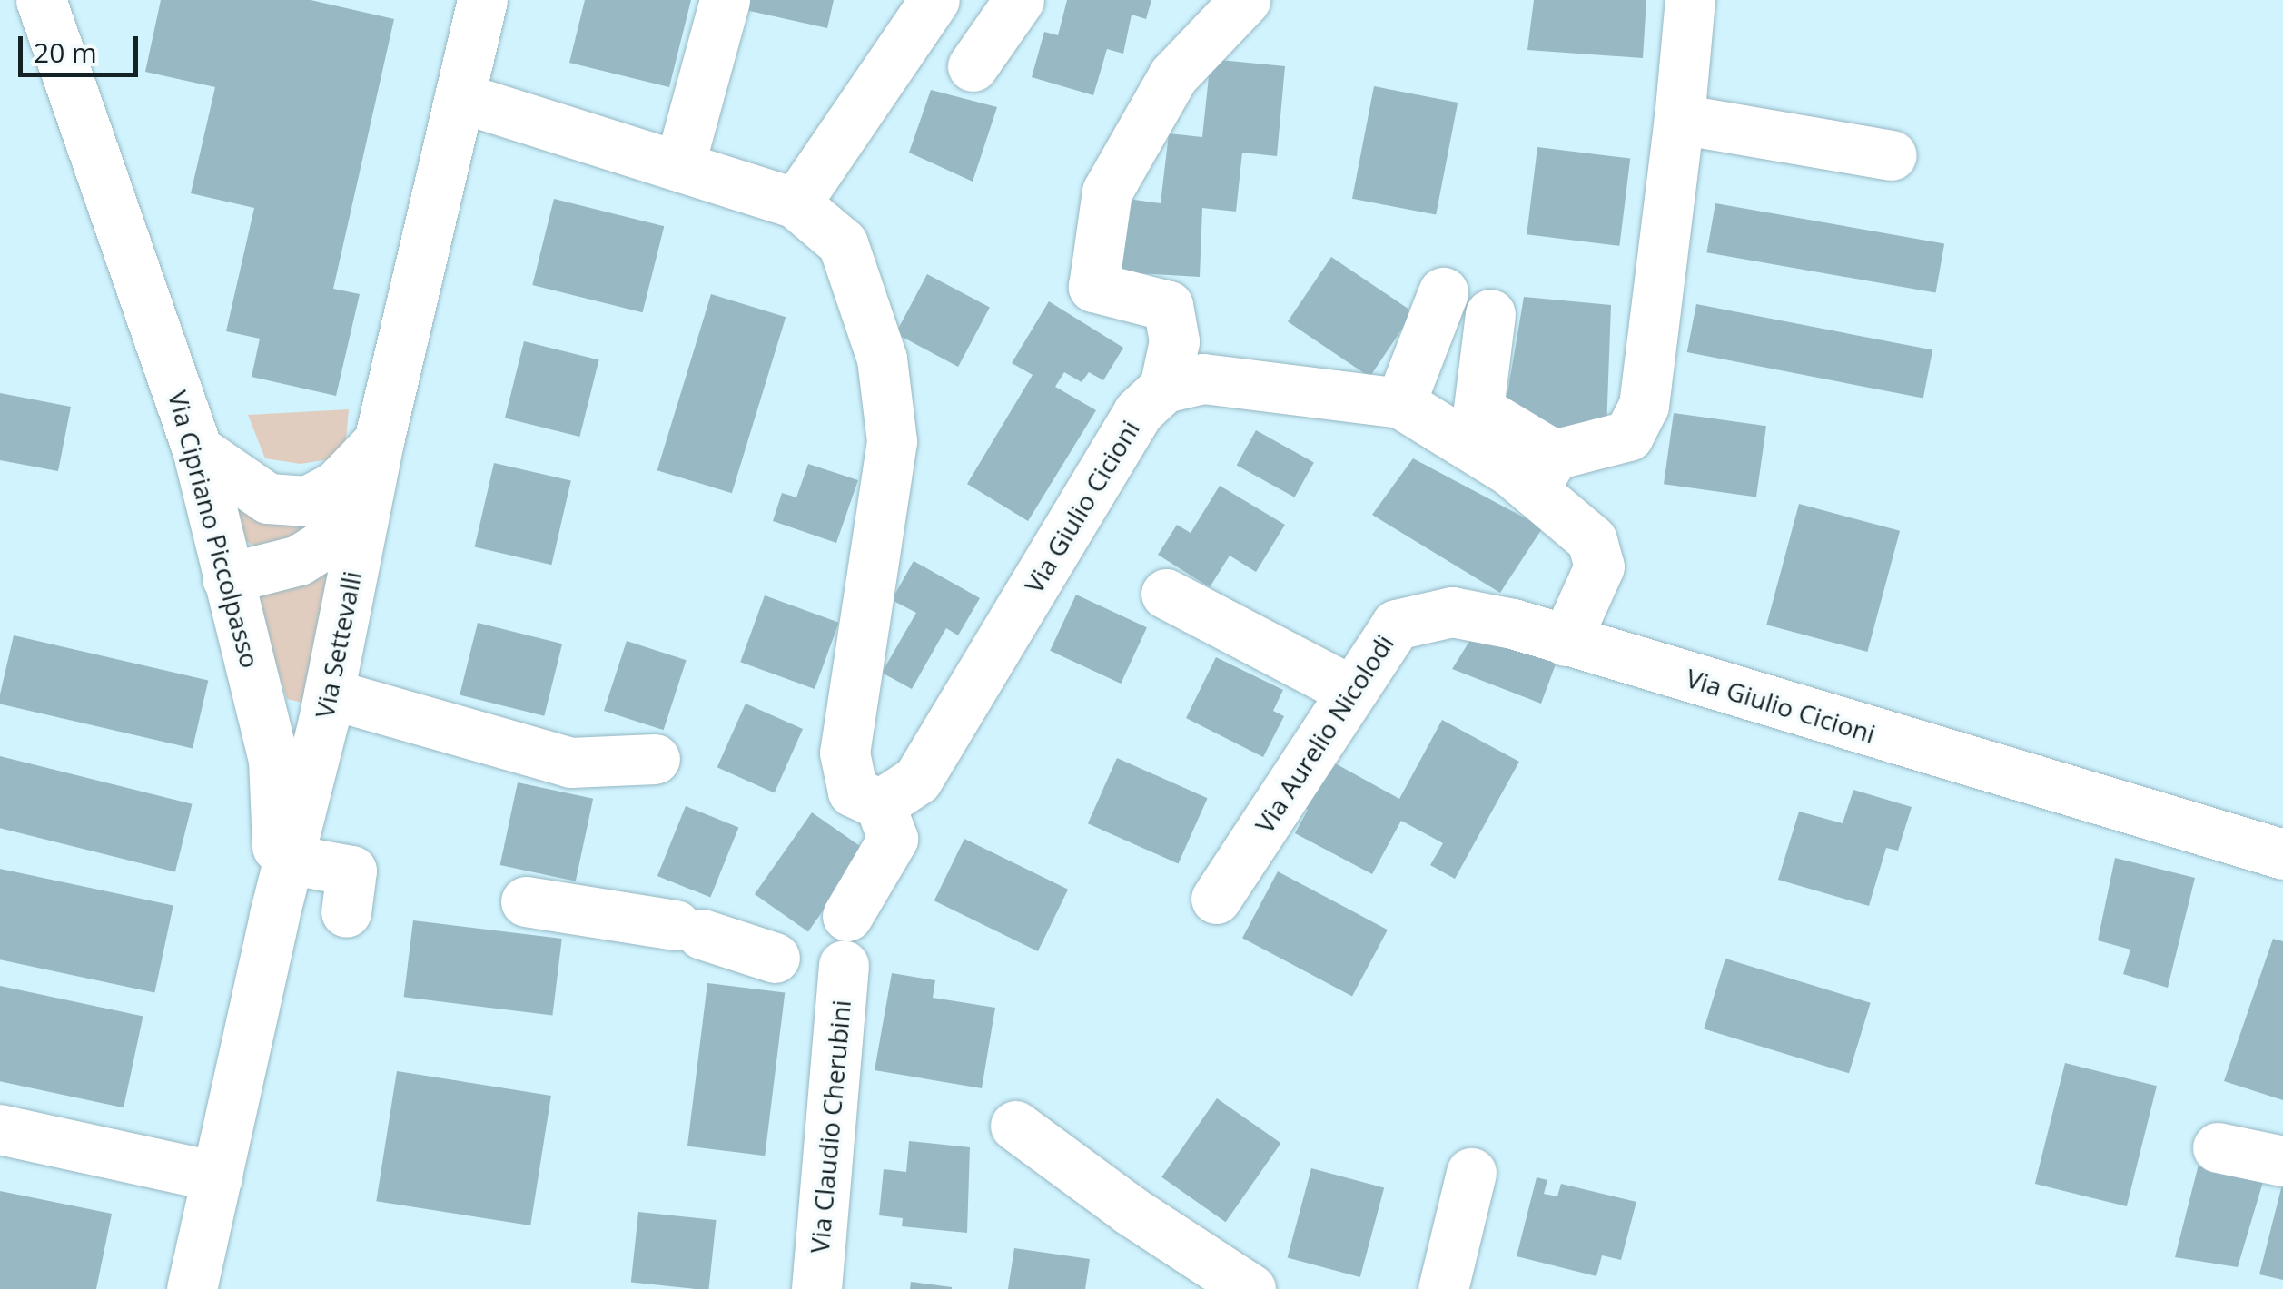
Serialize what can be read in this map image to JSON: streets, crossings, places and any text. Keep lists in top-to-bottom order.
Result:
{
  "streets": {
    "street": [
      "Via Giulio Cicioni",
      "Via Cipriano Piccolpasso",
      "Via Settevalli",
      "Via Aurelio Nicolodi",
      "Via Claudio Cherubini"
    ]
  },
  "crossings": [
    ["Via Giulio Cicioni", "Via Aurelio Nicolodi"],
    ["Via Cipriano Piccolpasso", "Via Settevalli"]
  ],
  "scale_bar": "20 m"
}
